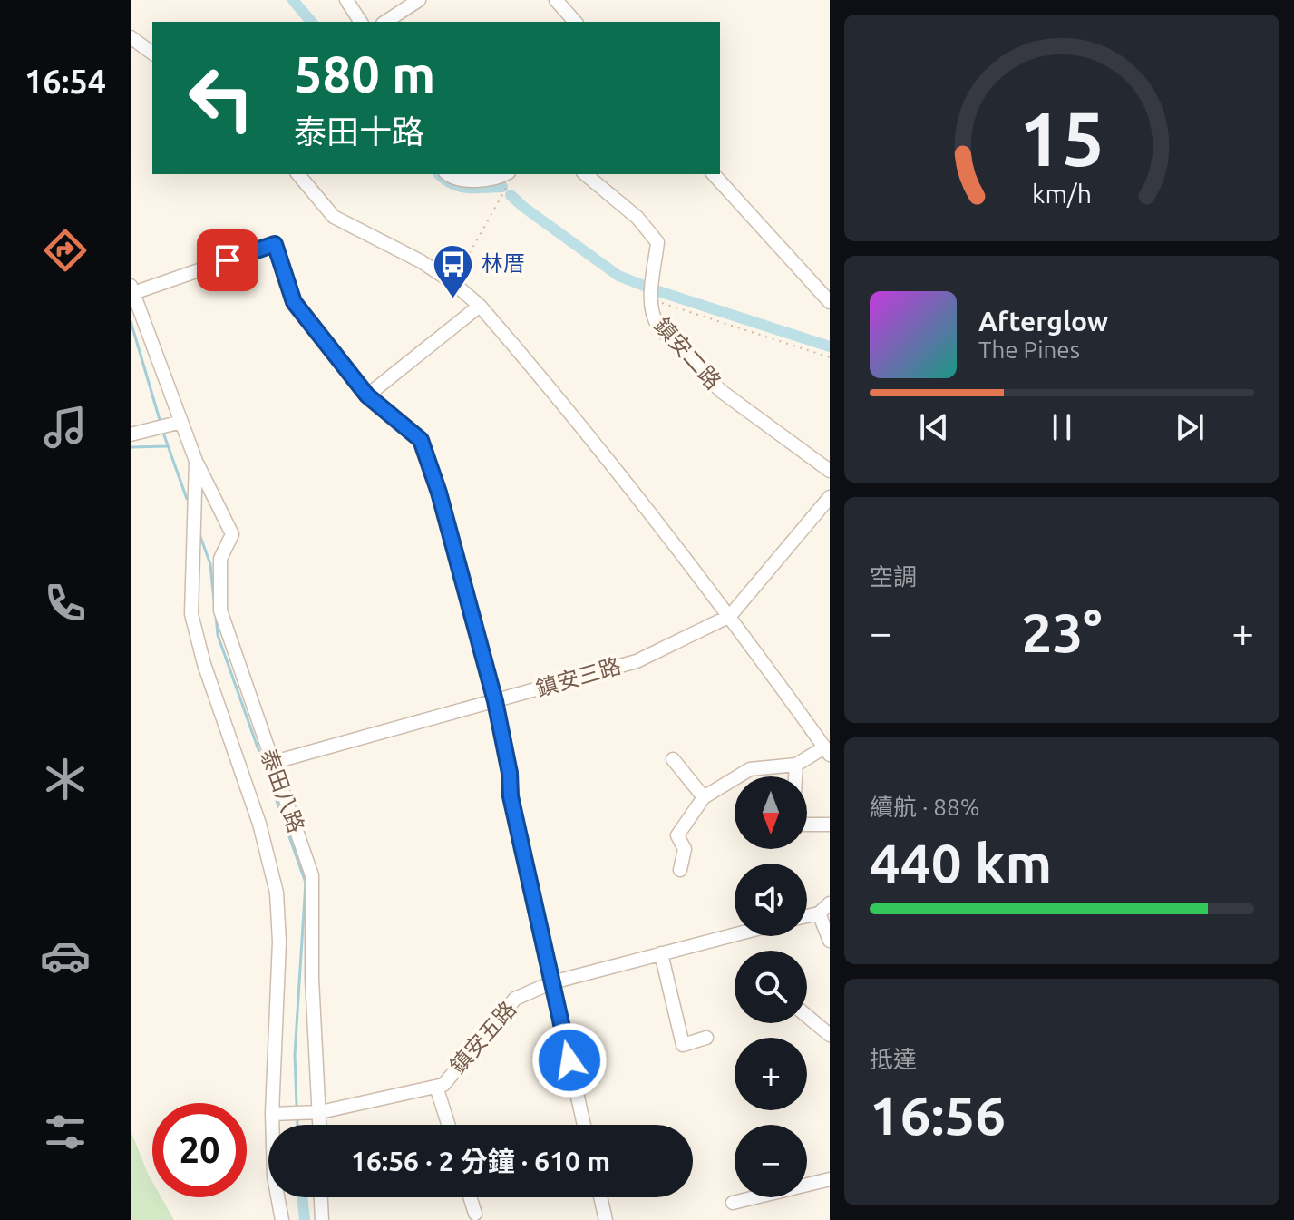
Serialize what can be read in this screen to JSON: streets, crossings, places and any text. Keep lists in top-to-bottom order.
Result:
{
  "streets": {
    "street": [
      "鎮安二路",
      "鎮安三路",
      "泰田八路",
      "鎮安五路"
    ]
  },
  "crossings": [
    ["鎮安三路", "泰田八路"],
    ["泰田八路", "鎮安五路"]
  ],
  "places": {
    "bus stop": ["林厝"]
  },
  "north": "bottom",
  "page": {
    "tabs": "16:54",
    "turn": ["580 m", "泰田十路"],
    "song": ["Afterglow", "The Pines"],
    "tile": [
      "空調",
      ["續航 · 88%", "440 km"],
      ["抵達", "16:56"]
    ],
    "heat": ["−", "23°", "+"],
    "map_buttons": ["+", "−"],
    "limit": "20",
    "trip": "16:56 · 2 分鐘 · 610 m",
    "gauge": ["15", "km/h"]
  }
}
